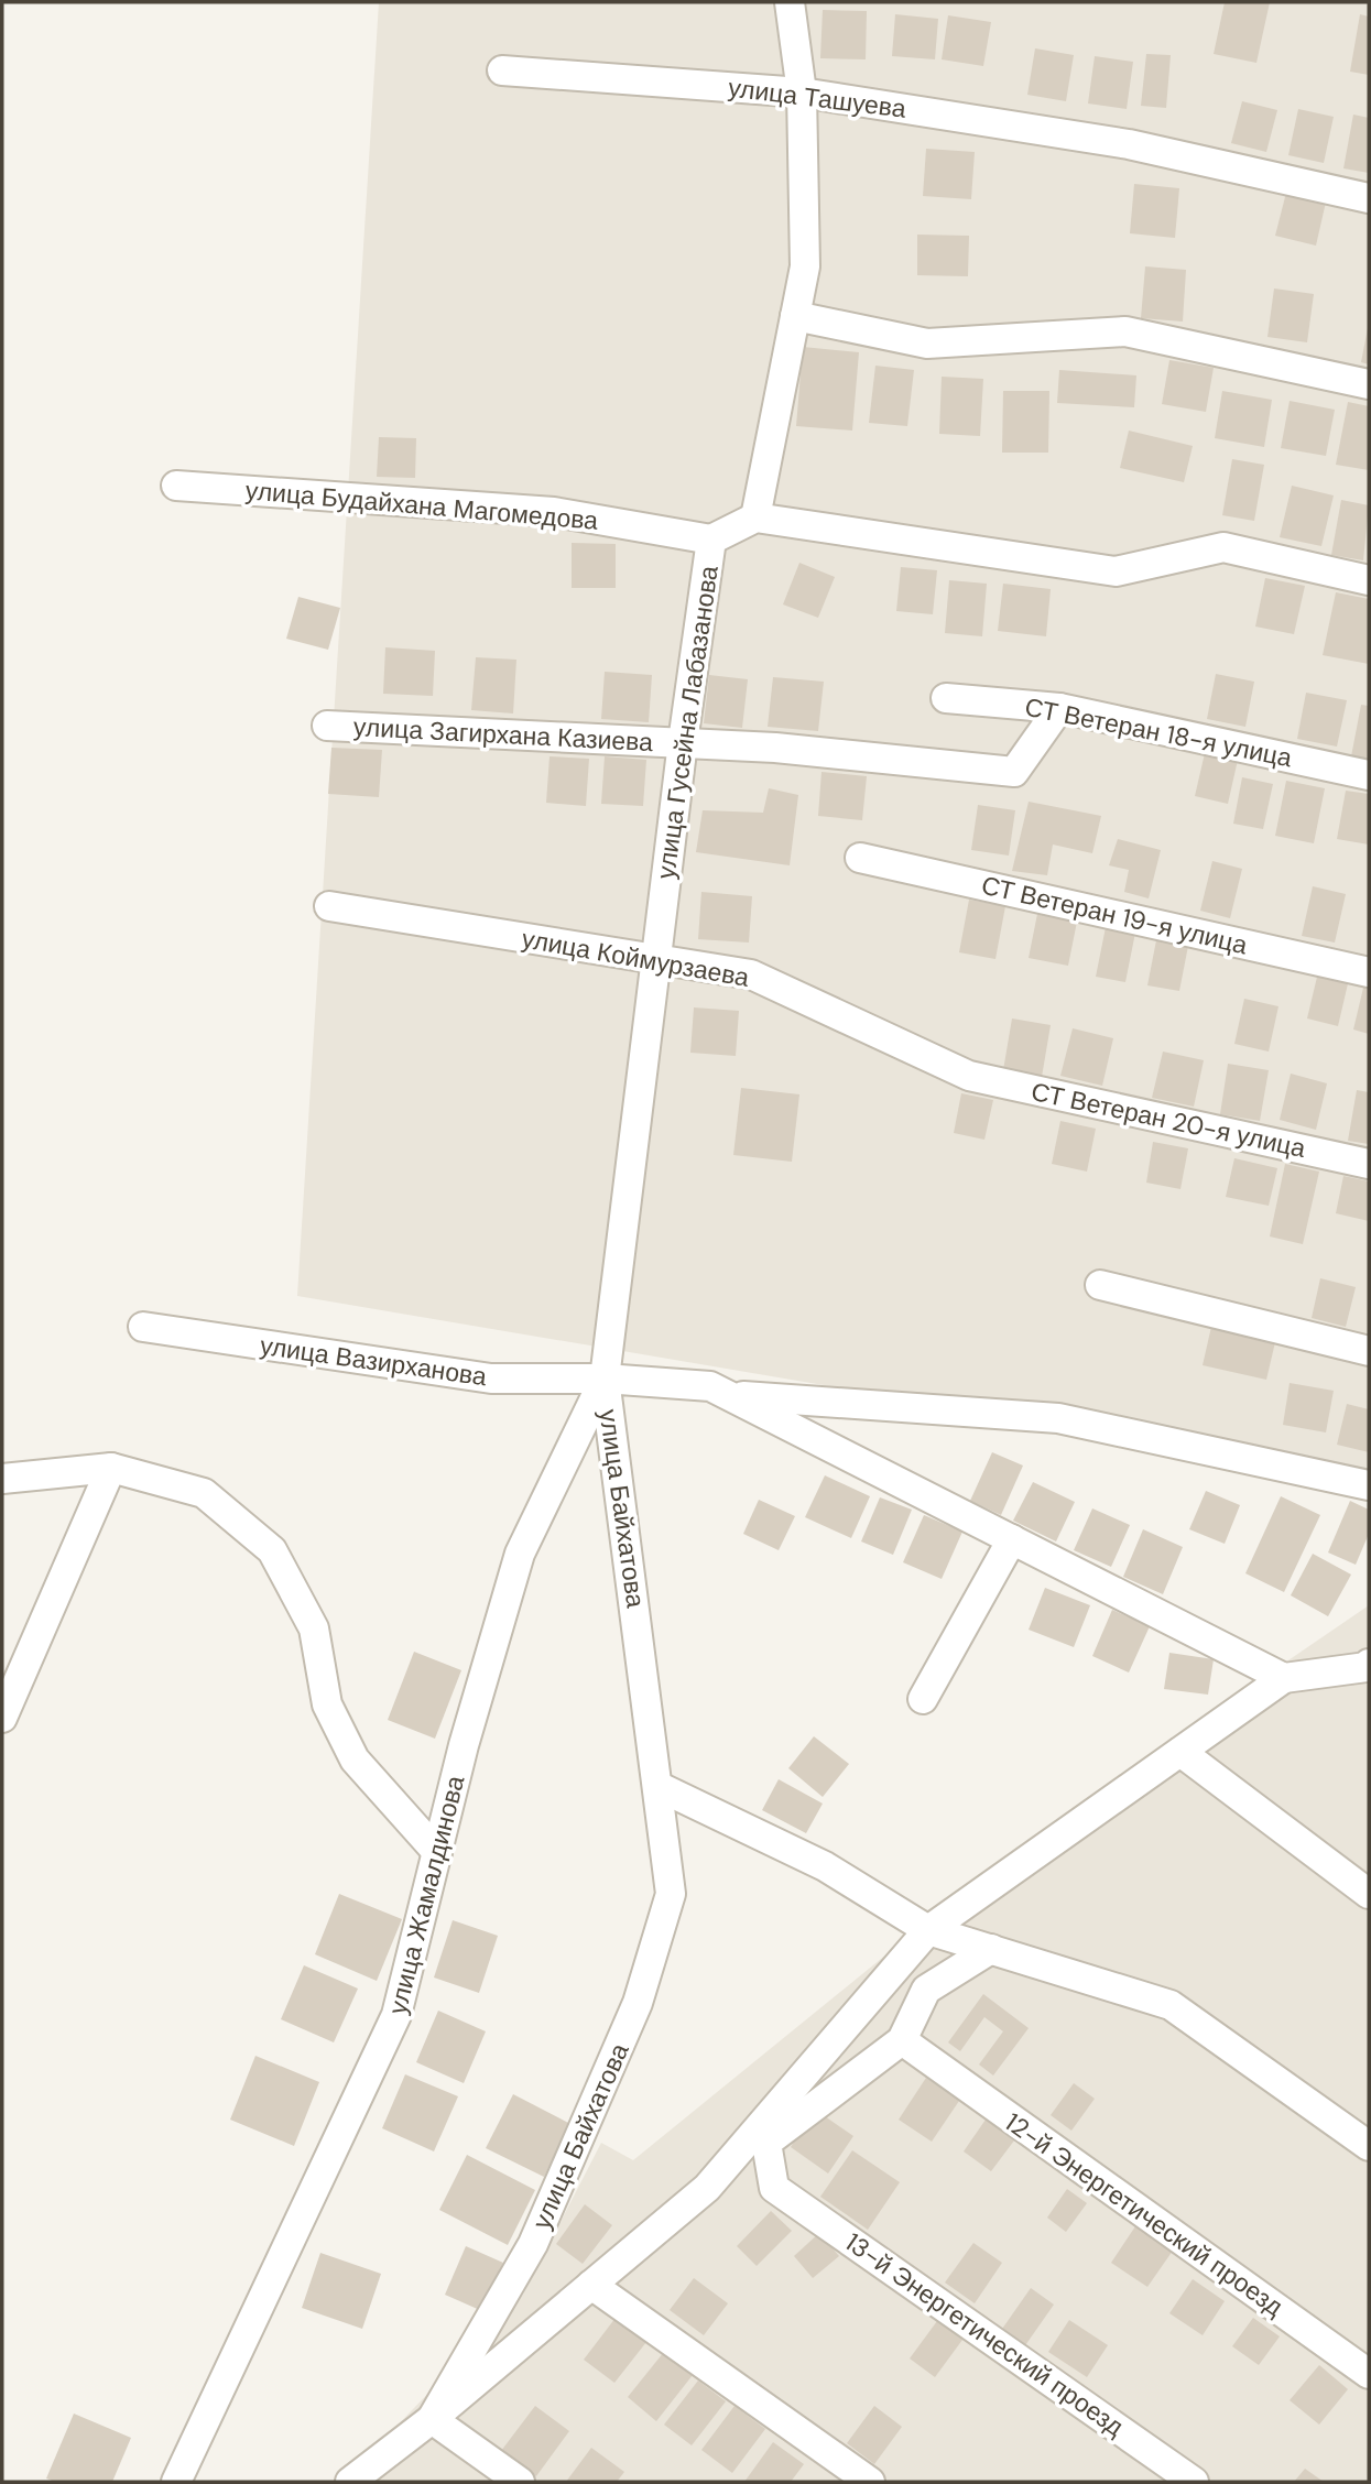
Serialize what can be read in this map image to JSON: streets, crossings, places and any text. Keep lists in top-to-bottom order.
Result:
{
  "streets": {
    "street": [
      "улица Ташуева",
      "улица Будайхана Магомедова",
      "улица Гусейна Лабазанова",
      "СТ Ветеран 18-я улица",
      "улица Загирхана Казиева",
      "СТ Ветеран 19-я улица",
      "улица Коймурзаева",
      "СТ Ветеран 20-я улица",
      "улица Вазирханова",
      "улица Байхатова",
      "улица Жамалдинова",
      "12-й Энергетический проезд",
      "13-й Энергетический проезд"
    ]
  },
  "crossings": [
    ["улица Будайхана Магомедова", "улица Гусейна Лабазанова"],
    ["улица Гусейна Лабазанова", "улица Загирхана Казиева"],
    ["улица Гусейна Лабазанова", "улица Коймурзаева"],
    ["улица Гусейна Лабазанова", "улица Вазирханова"],
    ["улица Гусейна Лабазанова", "улица Байхатова"],
    ["улица Гусейна Лабазанова", "улица Жамалдинова"],
    ["СТ Ветеран 18-я улица", "улица Загирхана Казиева"],
    ["улица Коймурзаева", "СТ Ветеран 20-я улица"],
    ["улица Вазирханова", "улица Байхатова"],
    ["улица Вазирханова", "улица Жамалдинова"],
    ["улица Байхатова", "улица Жамалдинова"]
  ]
}
